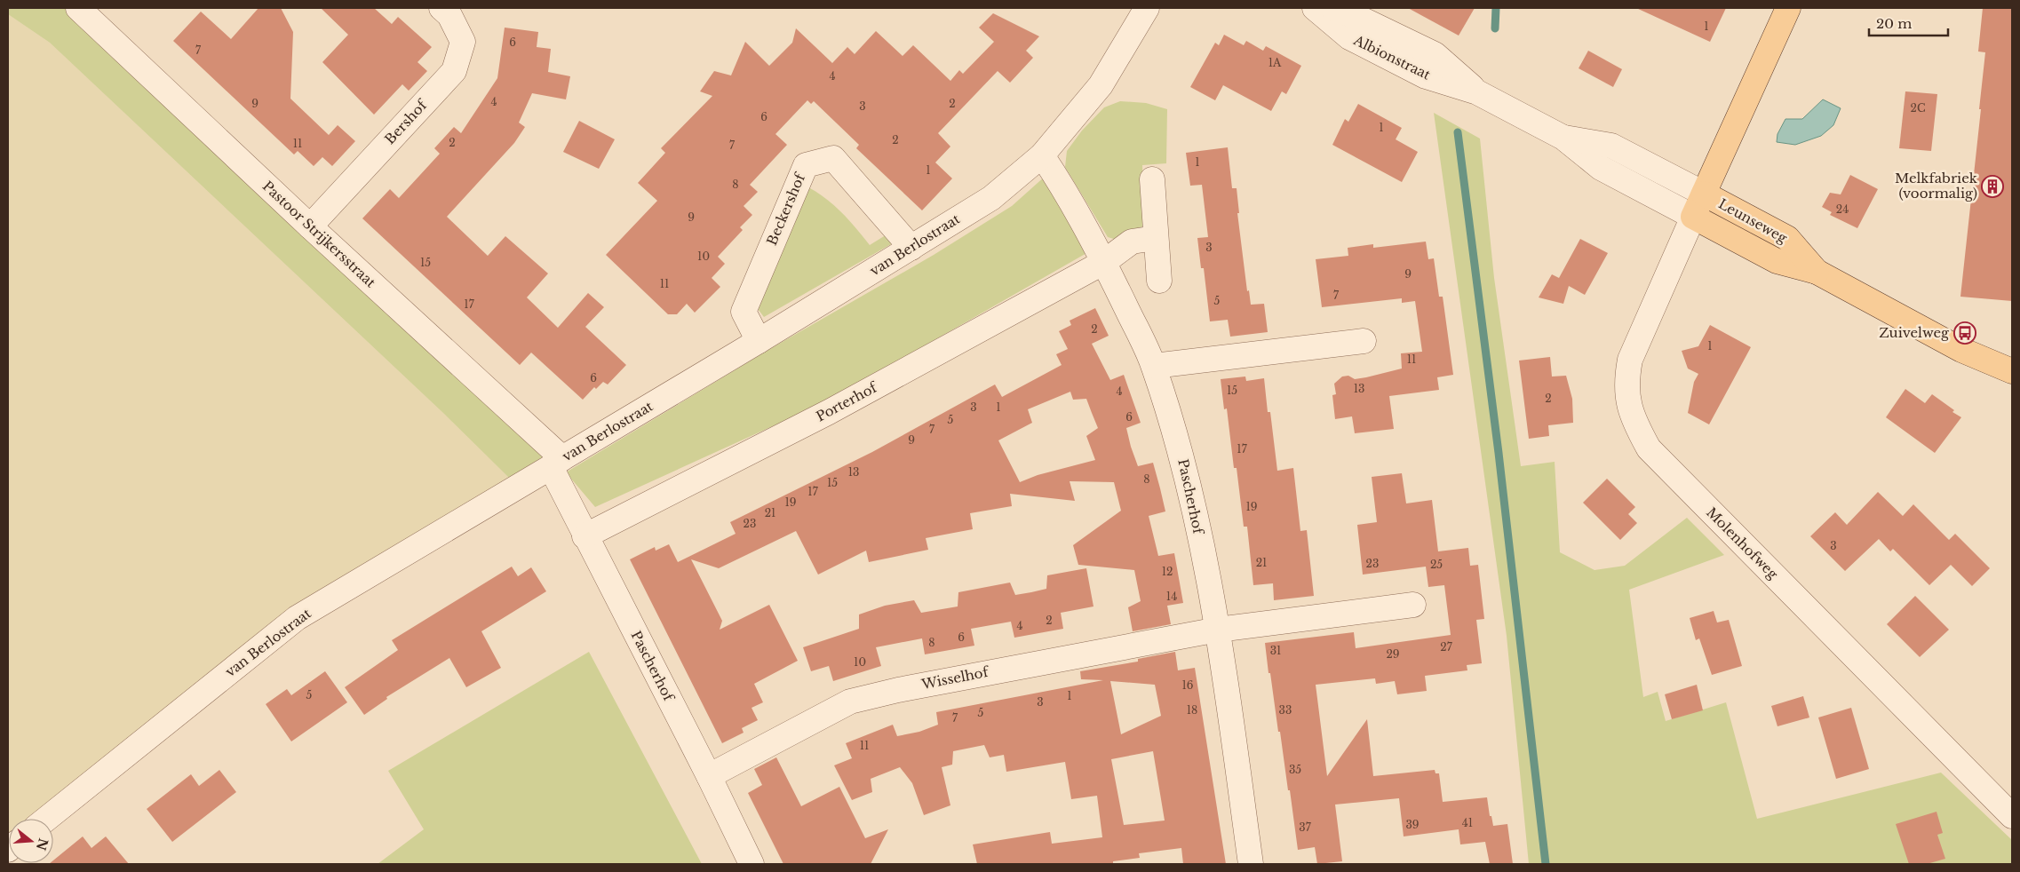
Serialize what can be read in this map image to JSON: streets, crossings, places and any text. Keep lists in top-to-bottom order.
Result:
{
  "streets": {
    "main road": ["Leunseweg"],
    "street": [
      "Albionstraat",
      "Bershof",
      "Beckershof",
      "Pastoor Strijkersstraat",
      "van Berlostraat",
      "Porterhof",
      "Pascherhof",
      "Molenhofweg",
      "Wisselhof"
    ]
  },
  "crossings": [
    ["Albionstraat", "Leunseweg"],
    ["Albionstraat", "Molenhofweg"],
    ["Bershof", "Pastoor Strijkersstraat"],
    ["Beckershof", "van Berlostraat"],
    ["Leunseweg", "Molenhofweg"],
    ["Pastoor Strijkersstraat", "van Berlostraat"],
    ["Pastoor Strijkersstraat", "Pascherhof"],
    ["van Berlostraat", "Pascherhof"],
    ["Porterhof", "Pascherhof"],
    ["Pascherhof", "Wisselhof"]
  ],
  "places": {
    "building": ["Melkfabriek (voormalig)"],
    "bus stop": ["Zuivelweg"]
  },
  "house_numbers": [
    "1",
    "6",
    "7",
    "1A",
    "4",
    "4",
    "9",
    "2",
    "3",
    "2C",
    "6",
    "1",
    "2",
    "2",
    "11",
    "7",
    "1",
    "1",
    "8",
    "24",
    "9",
    "3",
    "10",
    "15",
    "9",
    "11",
    "7",
    "5",
    "17",
    "2",
    "1",
    "11",
    "6",
    "13",
    "15",
    "4",
    "2",
    "3",
    "1",
    "6",
    "5",
    "7",
    "9",
    "17",
    "13",
    "8",
    "15",
    "17",
    "19",
    "19",
    "21",
    "23",
    "3",
    "21",
    "23",
    "25",
    "12",
    "14",
    "2",
    "4",
    "6",
    "8",
    "27",
    "31",
    "29",
    "10",
    "16",
    "5",
    "1",
    "3",
    "18",
    "33",
    "5",
    "7",
    "11",
    "35",
    "41",
    "39",
    "37"
  ],
  "scale_bar": "20 m",
  "north": "right"
}
